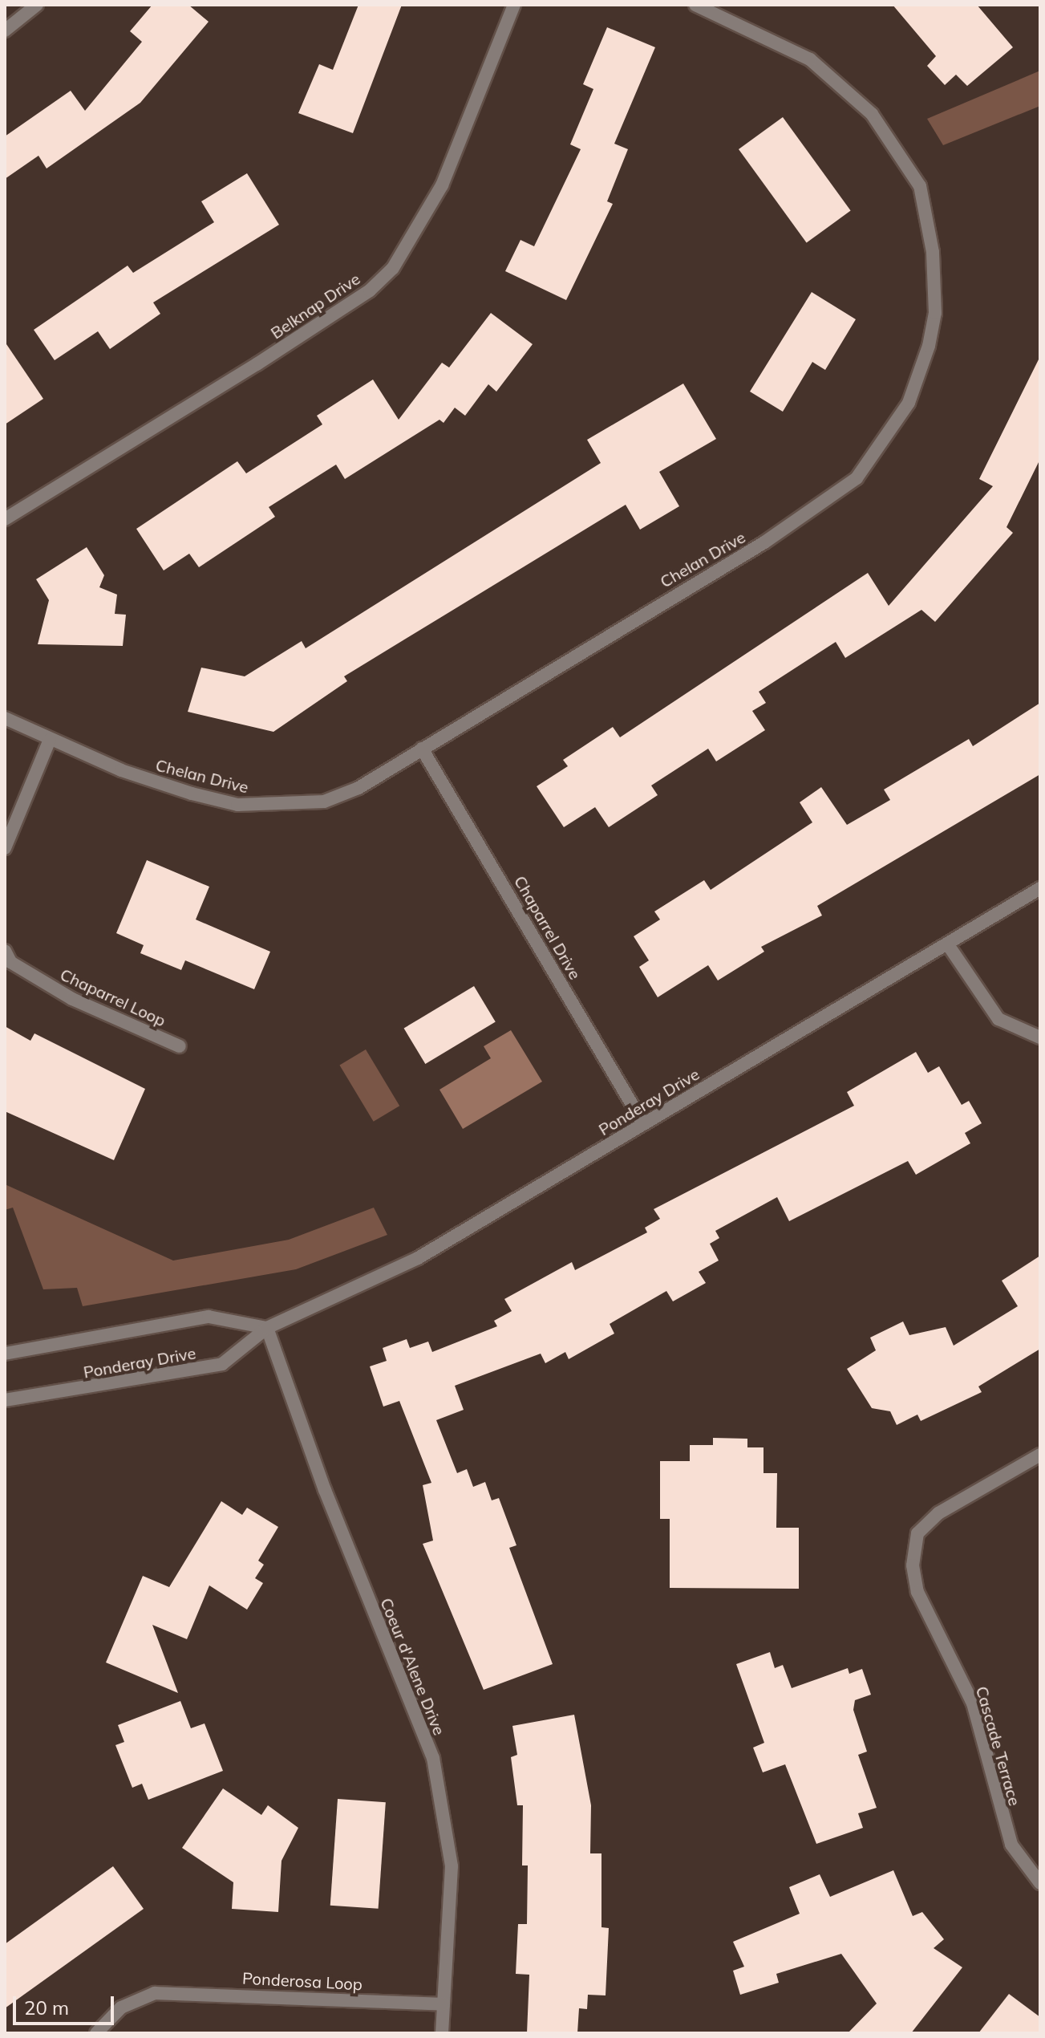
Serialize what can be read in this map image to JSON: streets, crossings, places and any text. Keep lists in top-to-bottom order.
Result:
{
  "streets": {
    "street": [
      "Belknap Drive",
      "Chelan Drive",
      "Chaparrel Drive",
      "Chaparrel Loop",
      "Ponderay Drive",
      "Coeur d'Alene Drive",
      "Cascade Terrace",
      "Ponderosa Loop"
    ]
  },
  "crossings": [
    ["Chelan Drive", "Chaparrel Drive"],
    ["Chaparrel Drive", "Ponderay Drive"],
    ["Ponderay Drive", "Coeur d'Alene Drive"],
    ["Coeur d'Alene Drive", "Ponderosa Loop"]
  ],
  "scale_bar": "20 m"
}
